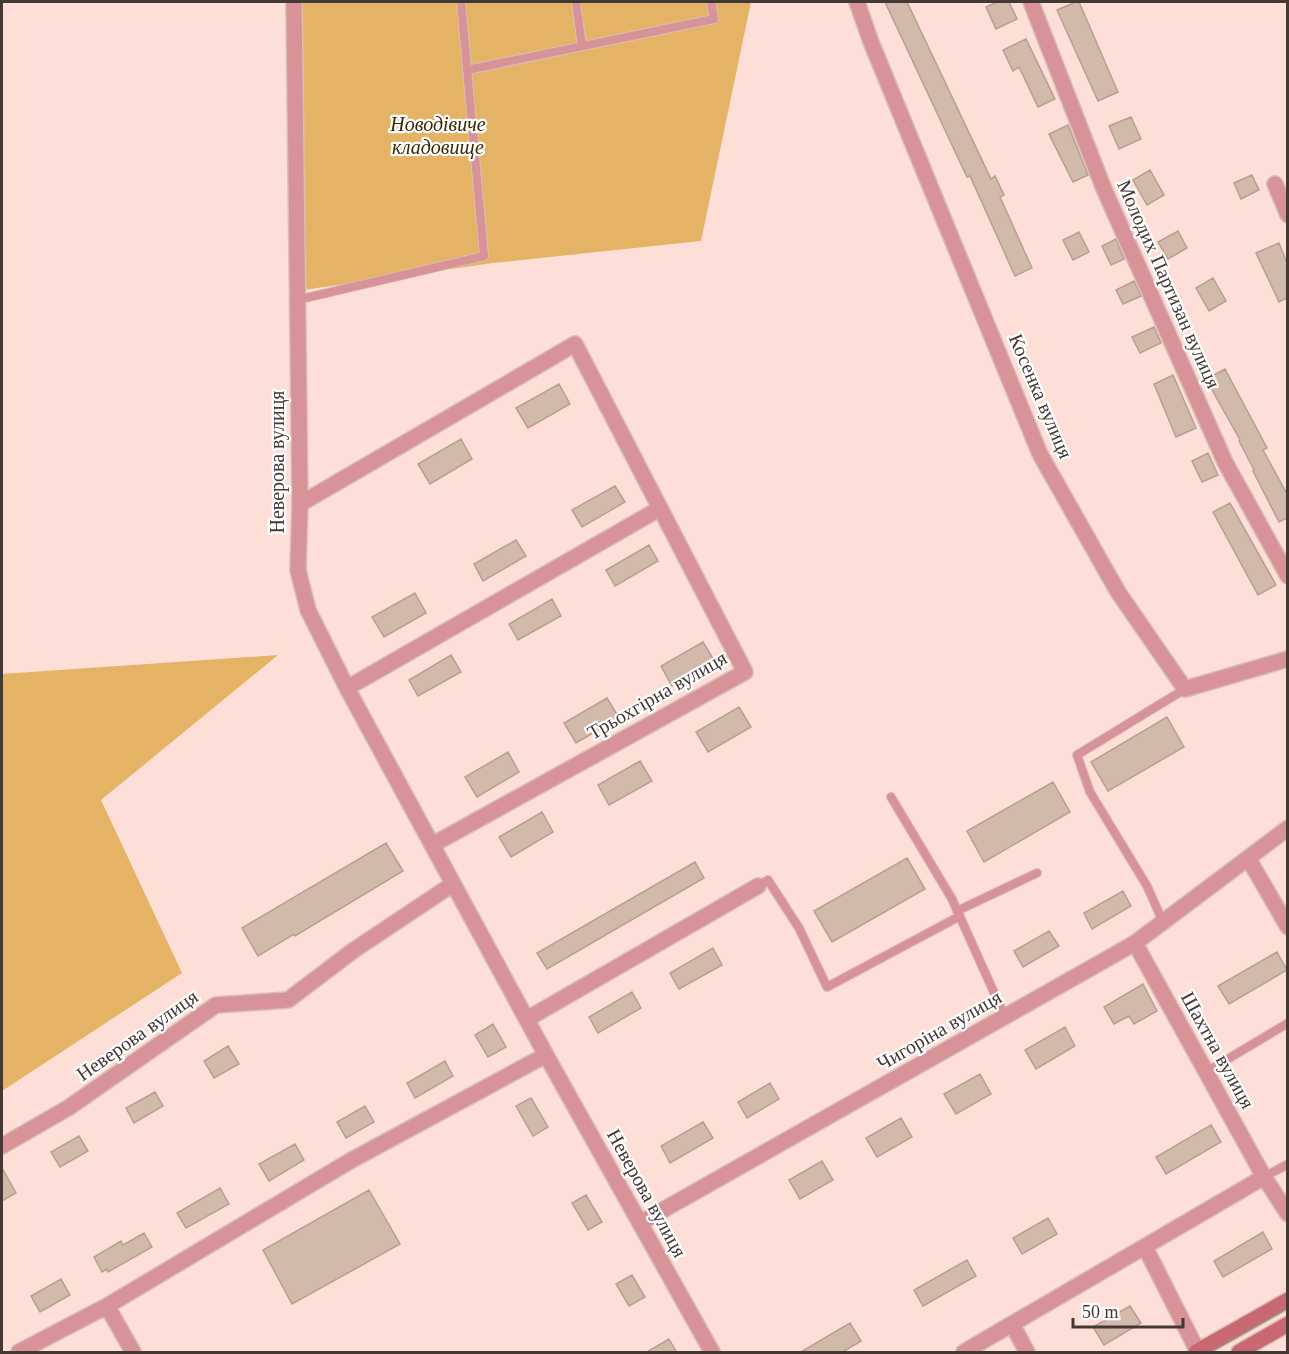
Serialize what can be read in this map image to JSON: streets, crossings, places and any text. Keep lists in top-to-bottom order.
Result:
{
  "streets": {
    "street": [
      "Молодих Партизан вулиця",
      "Косенка вулиця",
      "Неверова вулиця",
      "Трьохгірна вулиця",
      "Чигоріна вулиця",
      "Шахтна вулиця"
    ]
  },
  "crossings": [
    ["Неверова вулиця", "Трьохгірна вулиця"],
    ["Неверова вулиця", "Чигоріна вулиця"],
    ["Чигоріна вулиця", "Шахтна вулиця"]
  ],
  "parks": ["Новодівиче кладовище"],
  "scale_bar": "50 m"
}
